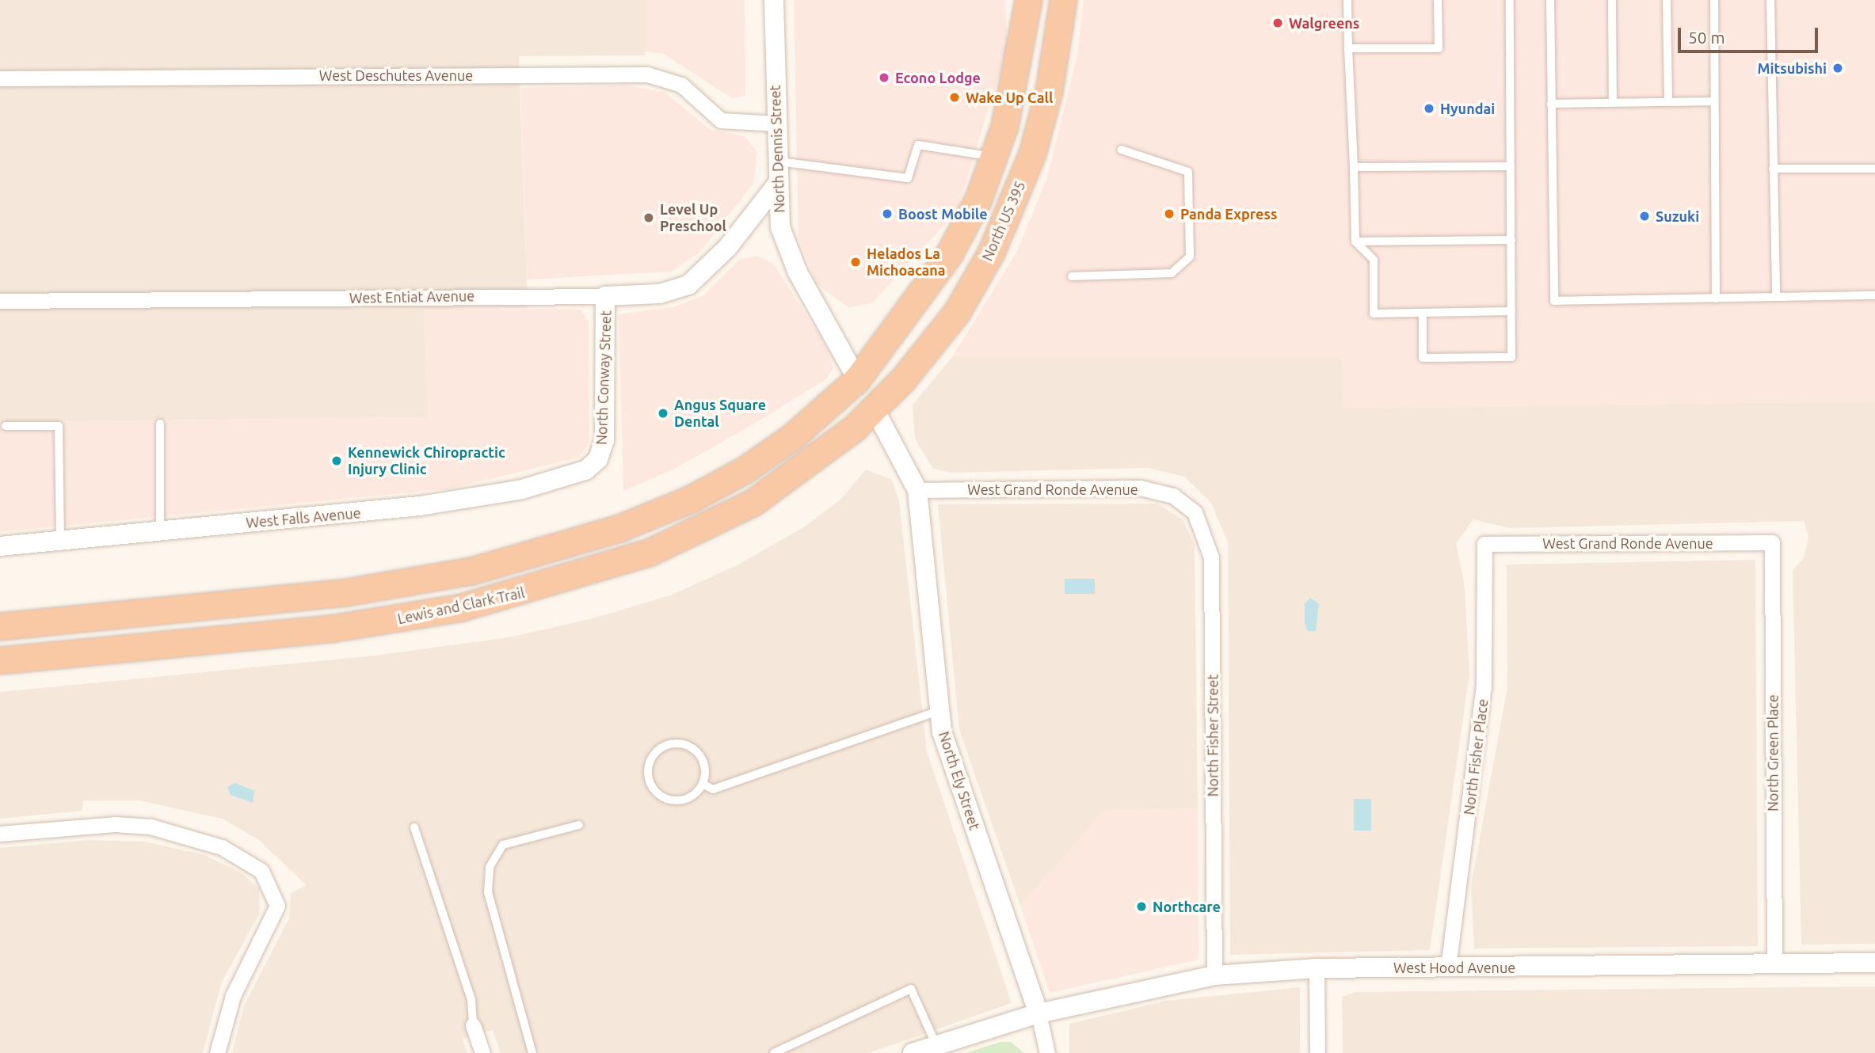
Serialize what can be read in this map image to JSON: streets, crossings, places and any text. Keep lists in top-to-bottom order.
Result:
{
  "streets": {
    "highway": ["North US 395", "Lewis and Clark Trail"],
    "street": [
      "West Deschutes Avenue",
      "North Dennis Street",
      "West Entiat Avenue",
      "North Conway Street",
      "West Grand Ronde Avenue",
      "West Falls Avenue",
      "North Fisher Street",
      "North Green Place",
      "North Fisher Place",
      "North Ely Street",
      "West Hood Avenue"
    ]
  },
  "crossings": [
    ["West Deschutes Avenue", "North Dennis Street"],
    ["North Dennis Street", "West Entiat Avenue"],
    ["North US 395", "Lewis and Clark Trail"],
    ["North US 395", "North Ely Street"],
    ["West Entiat Avenue", "North Conway Street"],
    ["North Conway Street", "West Falls Avenue"],
    ["West Grand Ronde Avenue", "North Fisher Street"],
    ["West Grand Ronde Avenue", "North Green Place"],
    ["West Grand Ronde Avenue", "North Fisher Place"],
    ["West Grand Ronde Avenue", "North Ely Street"],
    ["Lewis and Clark Trail", "North Ely Street"],
    ["North Fisher Street", "West Hood Avenue"],
    ["North Green Place", "West Hood Avenue"],
    ["North Fisher Place", "West Hood Avenue"],
    ["North Ely Street", "West Hood Avenue"]
  ],
  "places": [
    "Walgreens",
    "Mitsubishi",
    "Econo Lodge",
    "Wake Up Call",
    "Hyundai",
    "Boost Mobile",
    "Panda Express",
    "Suzuki",
    "Level Up Preschool",
    "Helados La Michoacana",
    "Angus Square Dental",
    "Kennewick Chiropractic Injury Clinic",
    "Northcare"
  ],
  "scale_bar": "50 m"
}
